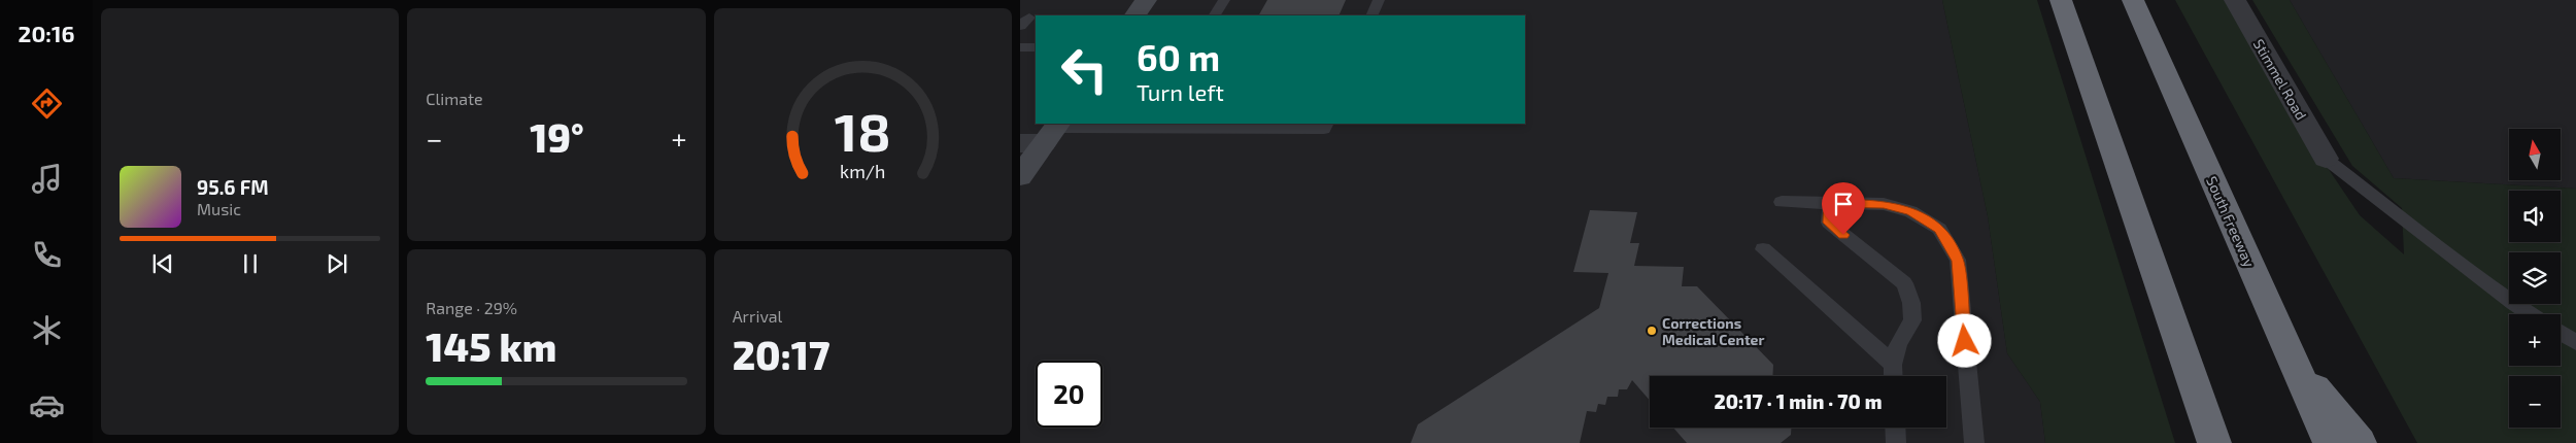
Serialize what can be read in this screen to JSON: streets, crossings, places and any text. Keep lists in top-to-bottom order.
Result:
{
  "streets": {
    "highway": ["South Freeway"],
    "street": ["Stimmel Road"]
  },
  "places": ["Corrections Medical Center"],
  "north": "top",
  "page": {
    "tabs": "20:16",
    "tile": [
      "Climate",
      ["Range · 29%", "145 km"],
      ["Arrival", "20:17"]
    ],
    "turn": ["60 m", "Turn left"],
    "heat": ["−", "19°", "+"],
    "map_buttons": ["+", "−"],
    "song": ["95.6 FM", "Music"],
    "limit": "20",
    "trip": "20:17 · 1 min · 70 m",
    "gauge": ["18", "km/h"]
  }
}
